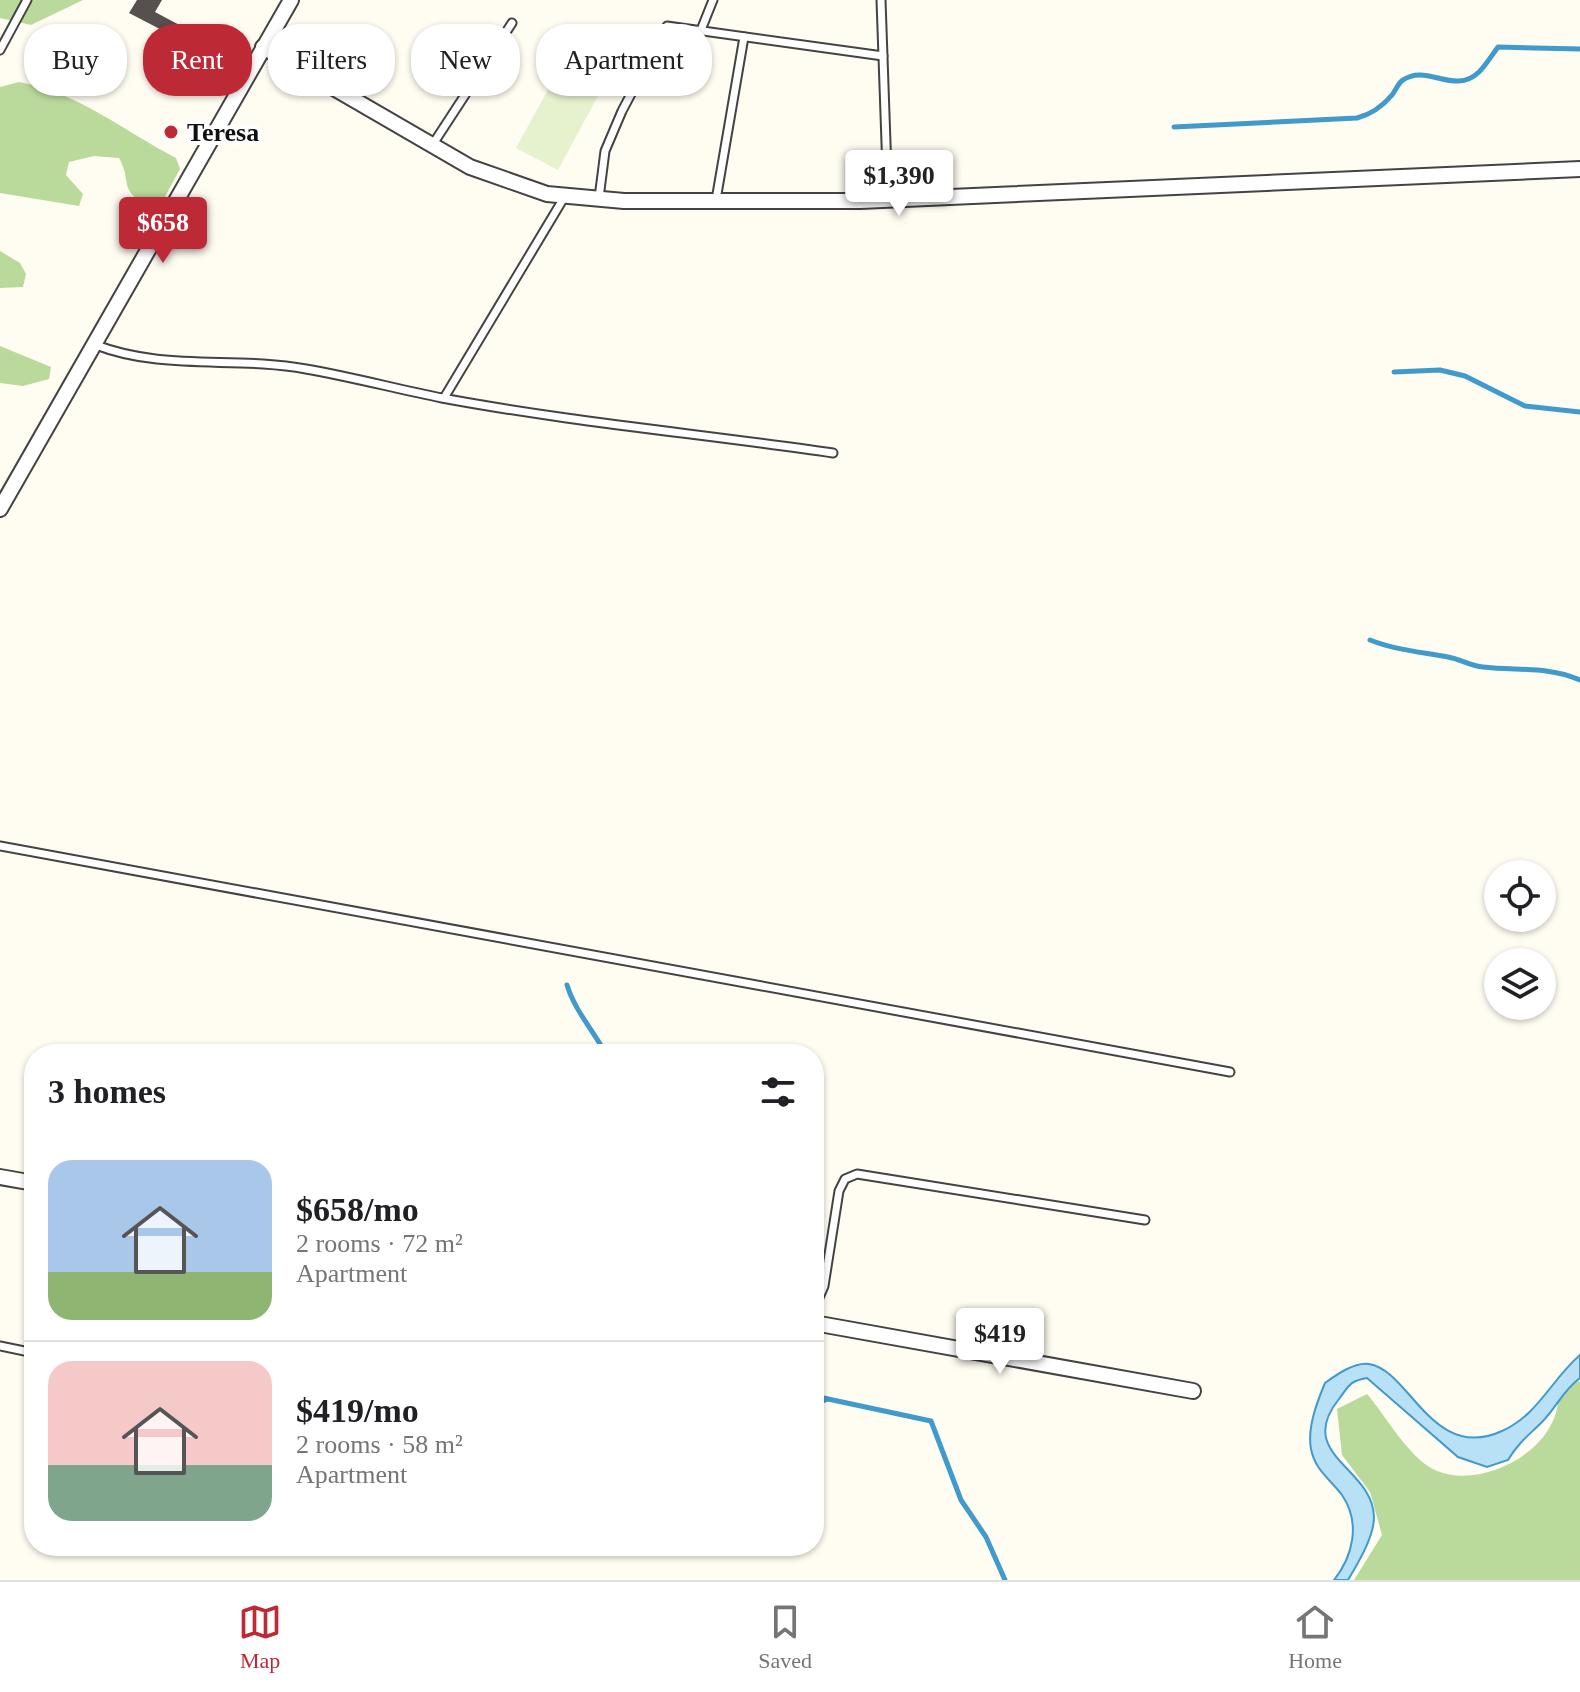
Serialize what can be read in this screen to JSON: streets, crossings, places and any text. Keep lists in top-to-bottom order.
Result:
{
  "places": ["Teresa"],
  "page": {
    "chip": [
      "Buy",
      "Rent",
      "Filters",
      "New",
      "Apartment"
    ],
    "price": ["$1,390", "$658", "$419"],
    "heading": "3 homes",
    "list": [
      {
        "name": "$658/mo",
        "note": "2 rooms · 72 m² · Apartment"
      },
      {
        "name": "$419/mo",
        "note": "2 rooms · 58 m² · Apartment"
      }
    ],
    "tabs": ["Map", "Saved", "Home"]
  }
}
